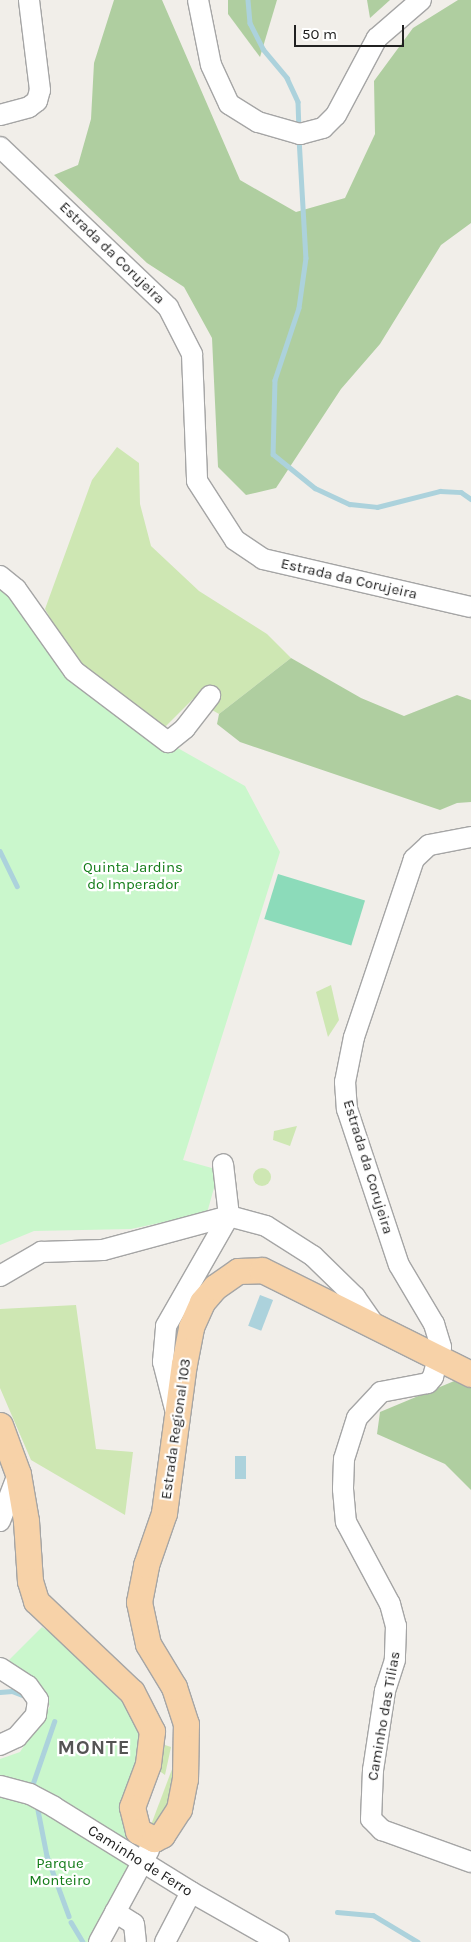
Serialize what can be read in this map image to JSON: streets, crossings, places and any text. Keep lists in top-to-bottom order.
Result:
{
  "streets": {
    "main road": ["Estrada Regional 103"],
    "street": ["Estrada da Corujeira", "Caminho das Tilias", "Caminho de Ferro"]
  },
  "crossings": [
    ["Estrada da Corujeira", "Estrada Regional 103"],
    ["Estrada da Corujeira", "Caminho das Tilias"],
    ["Estrada Regional 103", "Caminho das Tilias"]
  ],
  "districts": ["MONTE"],
  "parks": ["Quinta Jardins do Imperador", "Parque Monteiro"],
  "scale_bar": "50 m"
}
